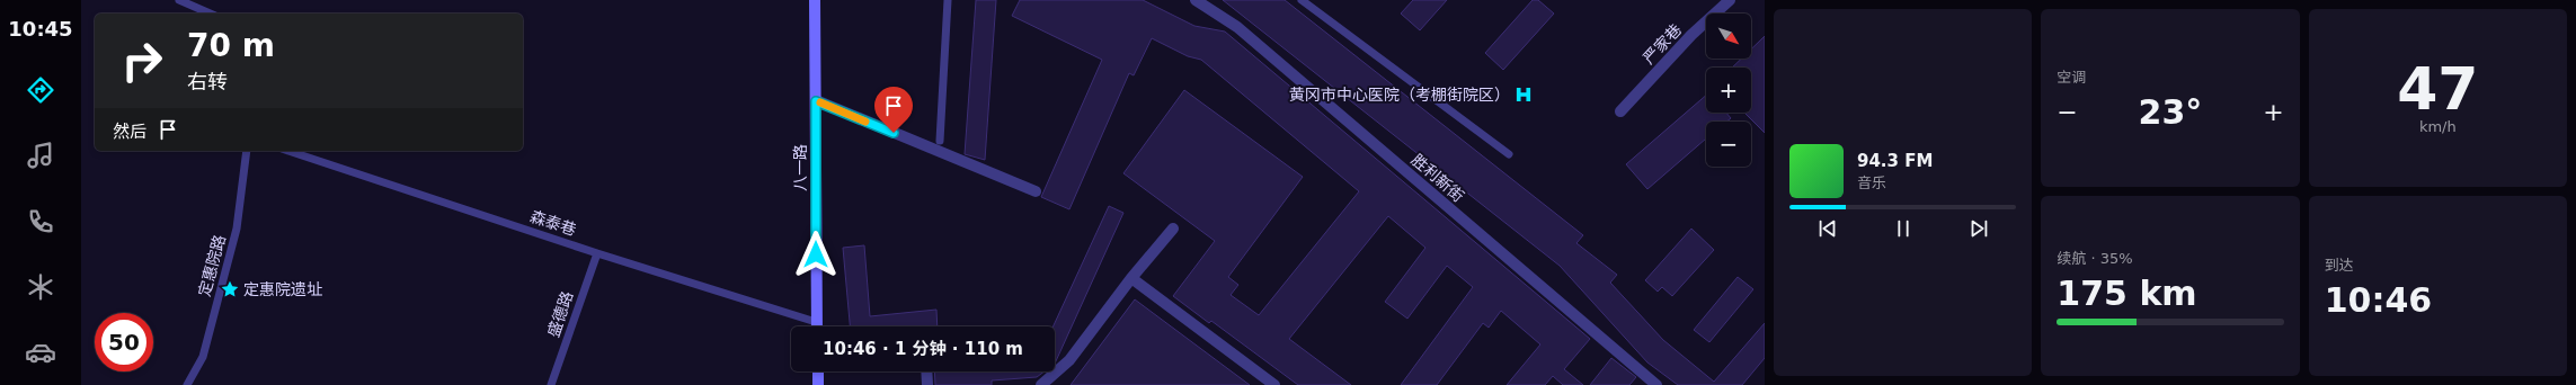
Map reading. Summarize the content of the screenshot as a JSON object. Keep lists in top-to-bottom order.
{
  "streets": {
    "main road": ["八一路"],
    "street": ["严家巷", "胜利新街"],
    "lane": ["森泰巷", "定惠院路", "盛德路"]
  },
  "crossings": [
    ["八一路", "森泰巷"],
    ["森泰巷", "盛德路"]
  ],
  "places": {
    "hospital": ["黄冈市中心医院（考棚街院区）"],
    "place": ["定惠院遗址"]
  },
  "north": "bottom right",
  "page": {
    "tabs": "10:45",
    "tile": [
      "空调",
      ["47", "km/h"],
      ["续航 · 35%", "175 km"],
      ["到达", "10:46"]
    ],
    "map_buttons": ["+", "−"],
    "turn": ["70 m", "右转"],
    "heat": ["−", "23°", "+"],
    "then": "然后",
    "song": ["94.3 FM", "音乐"],
    "limit": "50",
    "trip": "10:46 · 1 分钟 · 110 m"
  }
}
